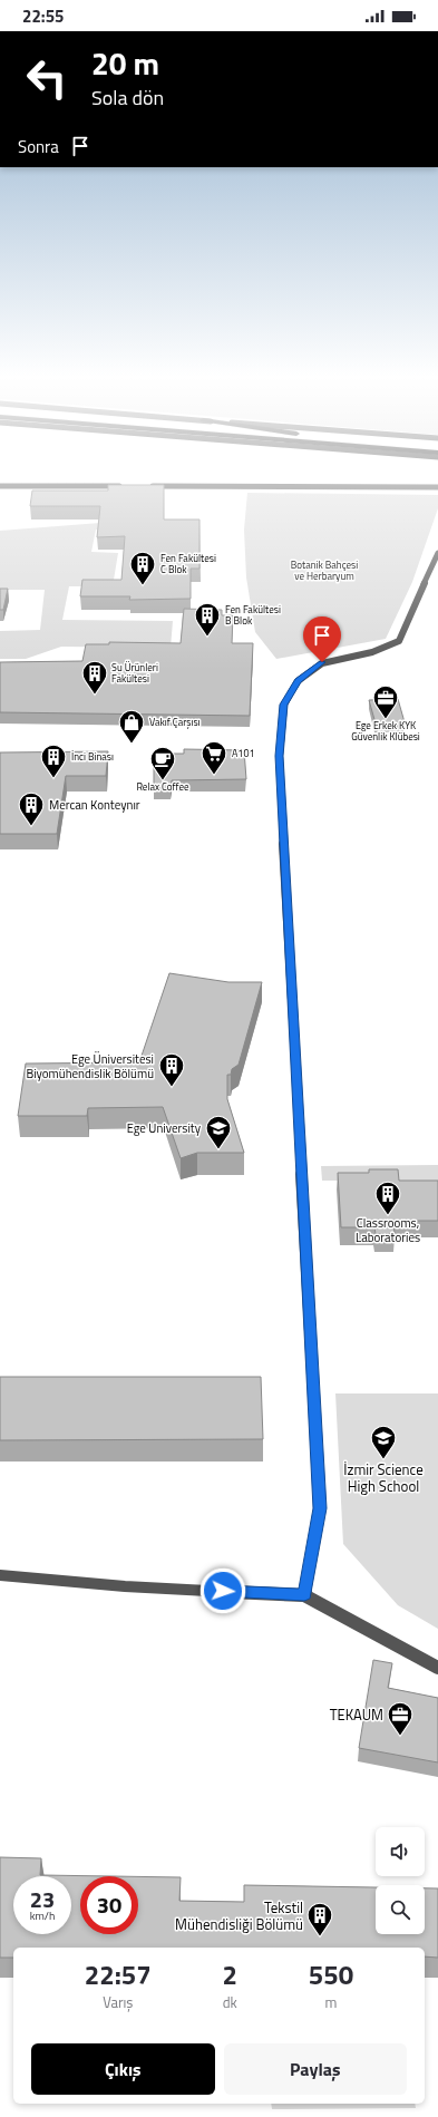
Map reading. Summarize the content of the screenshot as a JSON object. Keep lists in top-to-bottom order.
{
  "parks": ["Botanik Bahçesi ve Herbaryum"],
  "places": {
    "building": [
      "Fen Fakültesi C Blok",
      "Fen Fakültesi B Blok",
      "Su Ürünleri Fakültesi",
      "İnci Binası",
      "Mercan Konteynır",
      "Ege Üniversitesi Biyomühendislik Bölümü",
      "Classrooms, Laboratories",
      "Tekstil Mühendisliği Bölümü"
    ],
    "office": ["Ege Erkek KYK Güvenlik Klübesi", "TEKAUM"],
    "shop": ["Vakıf Çarşısı"],
    "supermarket": ["A101"],
    "cafe": ["Relax Coffee"],
    "school or university": ["Ege University", "İzmir Science High School"]
  },
  "page": {
    "status": "22:55",
    "turn": ["20 m", "Sola dön"],
    "then": "Sonra",
    "speed": "23 km/h",
    "limit": "30",
    "eta": [
      "22:57",
      "Varış",
      "2",
      "dk",
      "550",
      "m"
    ],
    "buttons": ["Çıkış", "Paylaş"]
  }
}
